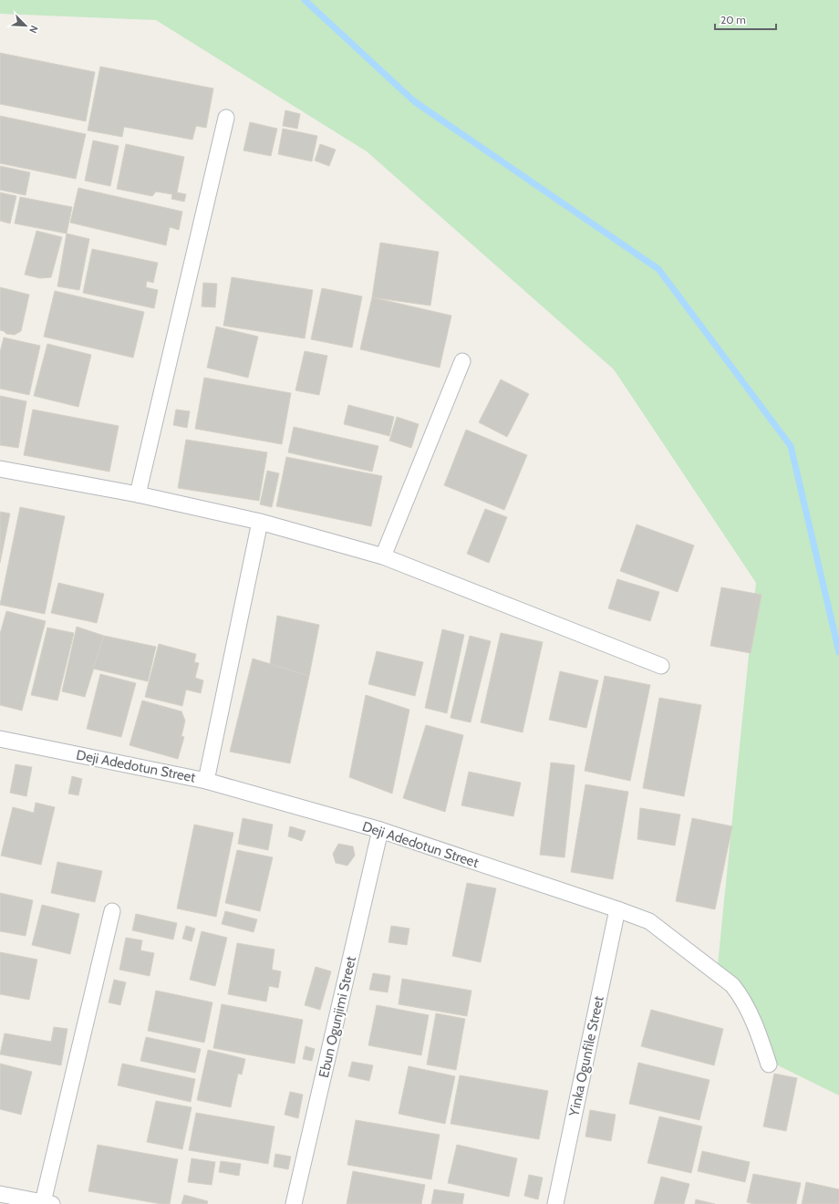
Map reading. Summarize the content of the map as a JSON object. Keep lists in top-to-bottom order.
{
  "streets": {
    "street": ["Deji Adedotun Street", "Ebun Ogunjimi Street", "Yinka Ogunfile Street"]
  },
  "crossings": [
    ["Deji Adedotun Street", "Ebun Ogunjimi Street"],
    ["Deji Adedotun Street", "Yinka Ogunfile Street"]
  ],
  "scale_bar": "20 m",
  "north": "bottom right"
}
